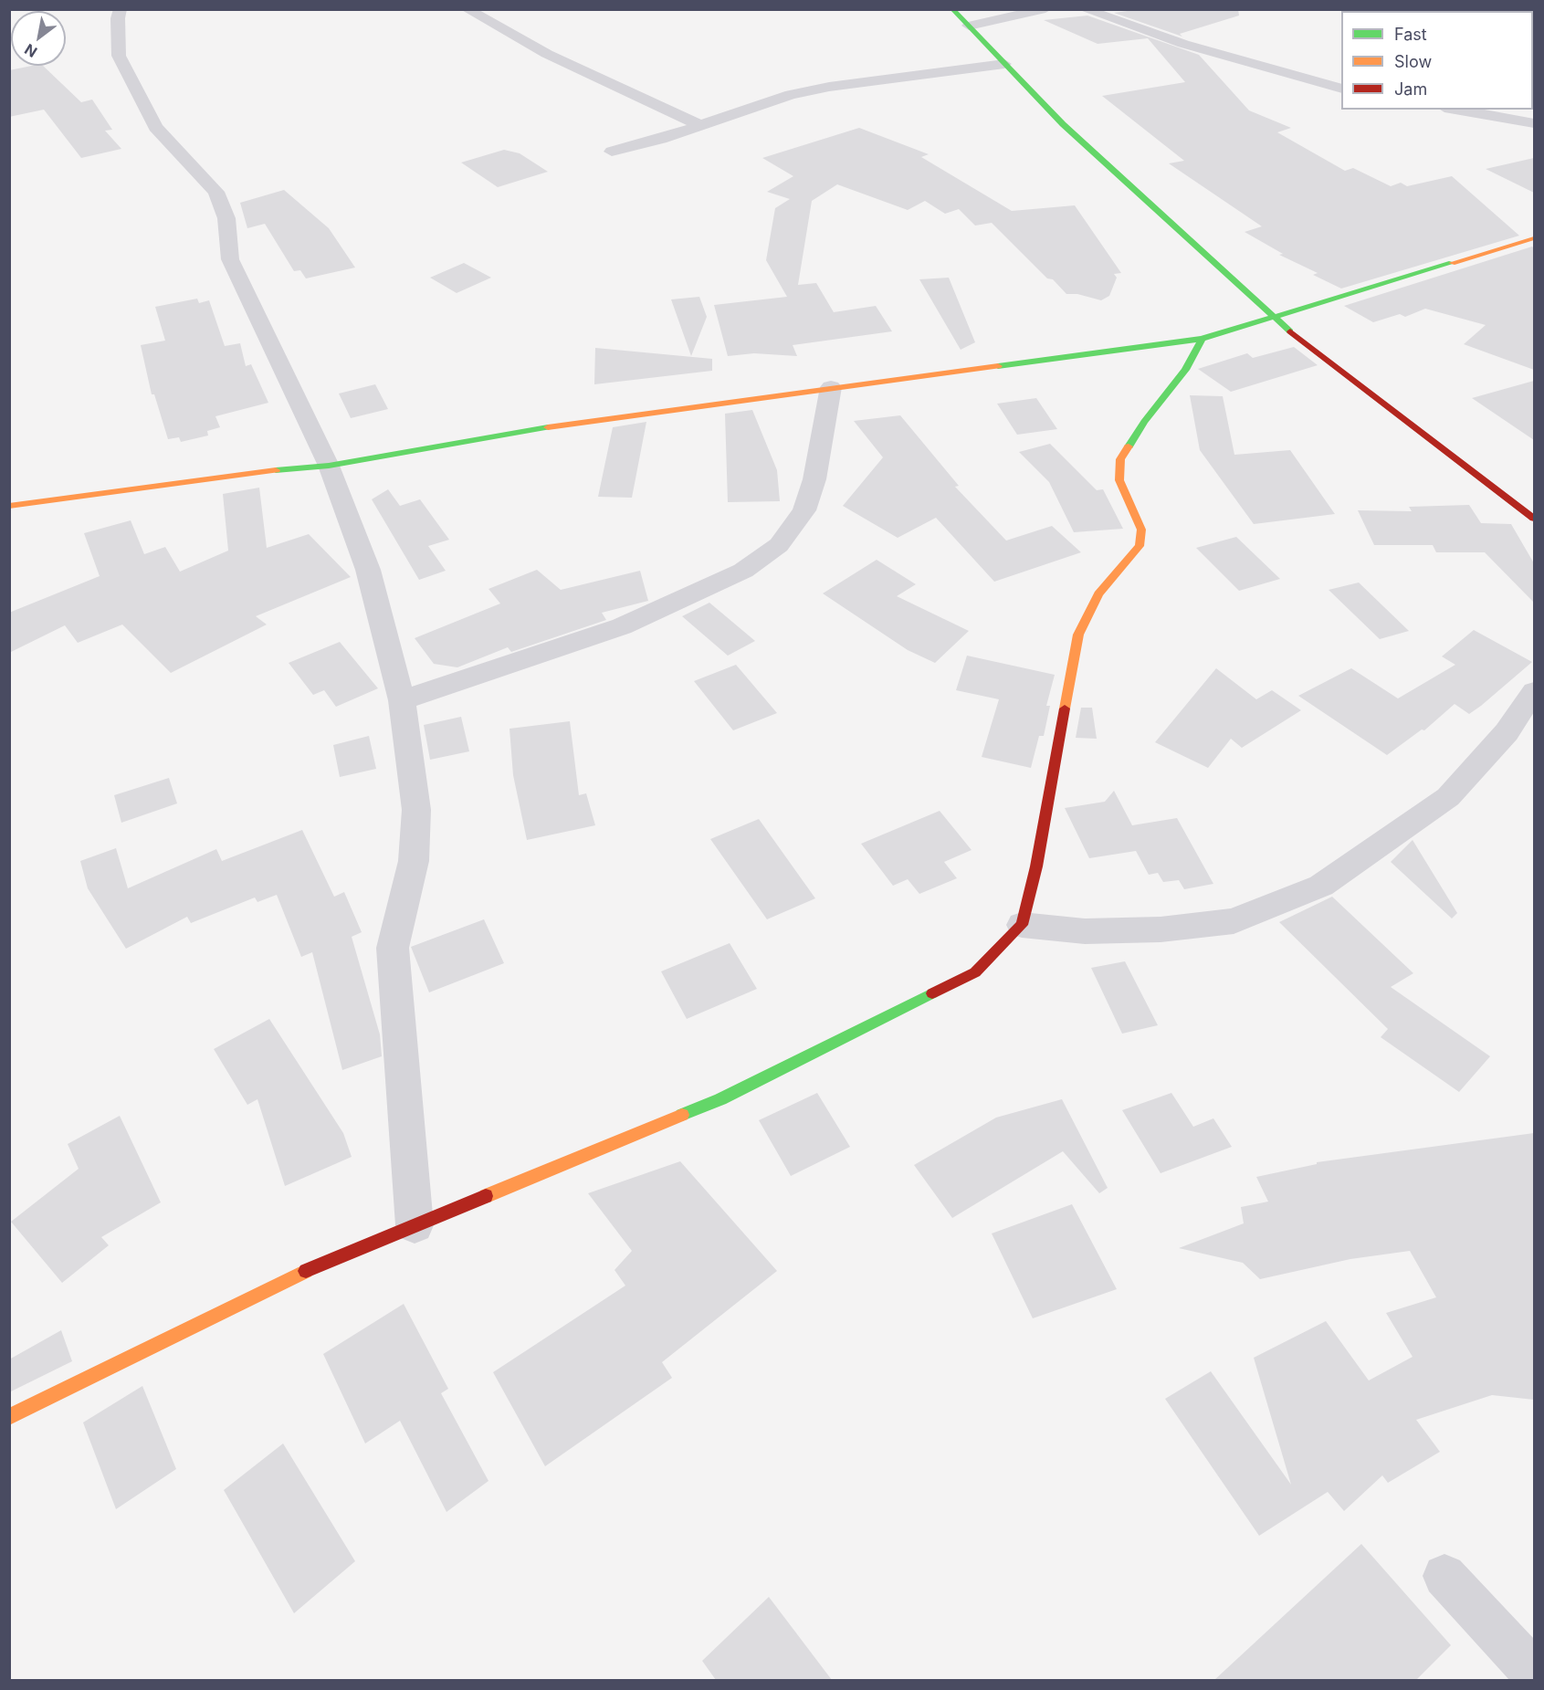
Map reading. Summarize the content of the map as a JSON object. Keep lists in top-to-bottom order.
{
  "legend": ["Fast", "Slow", "Jam"],
  "north": "bottom left"
}
